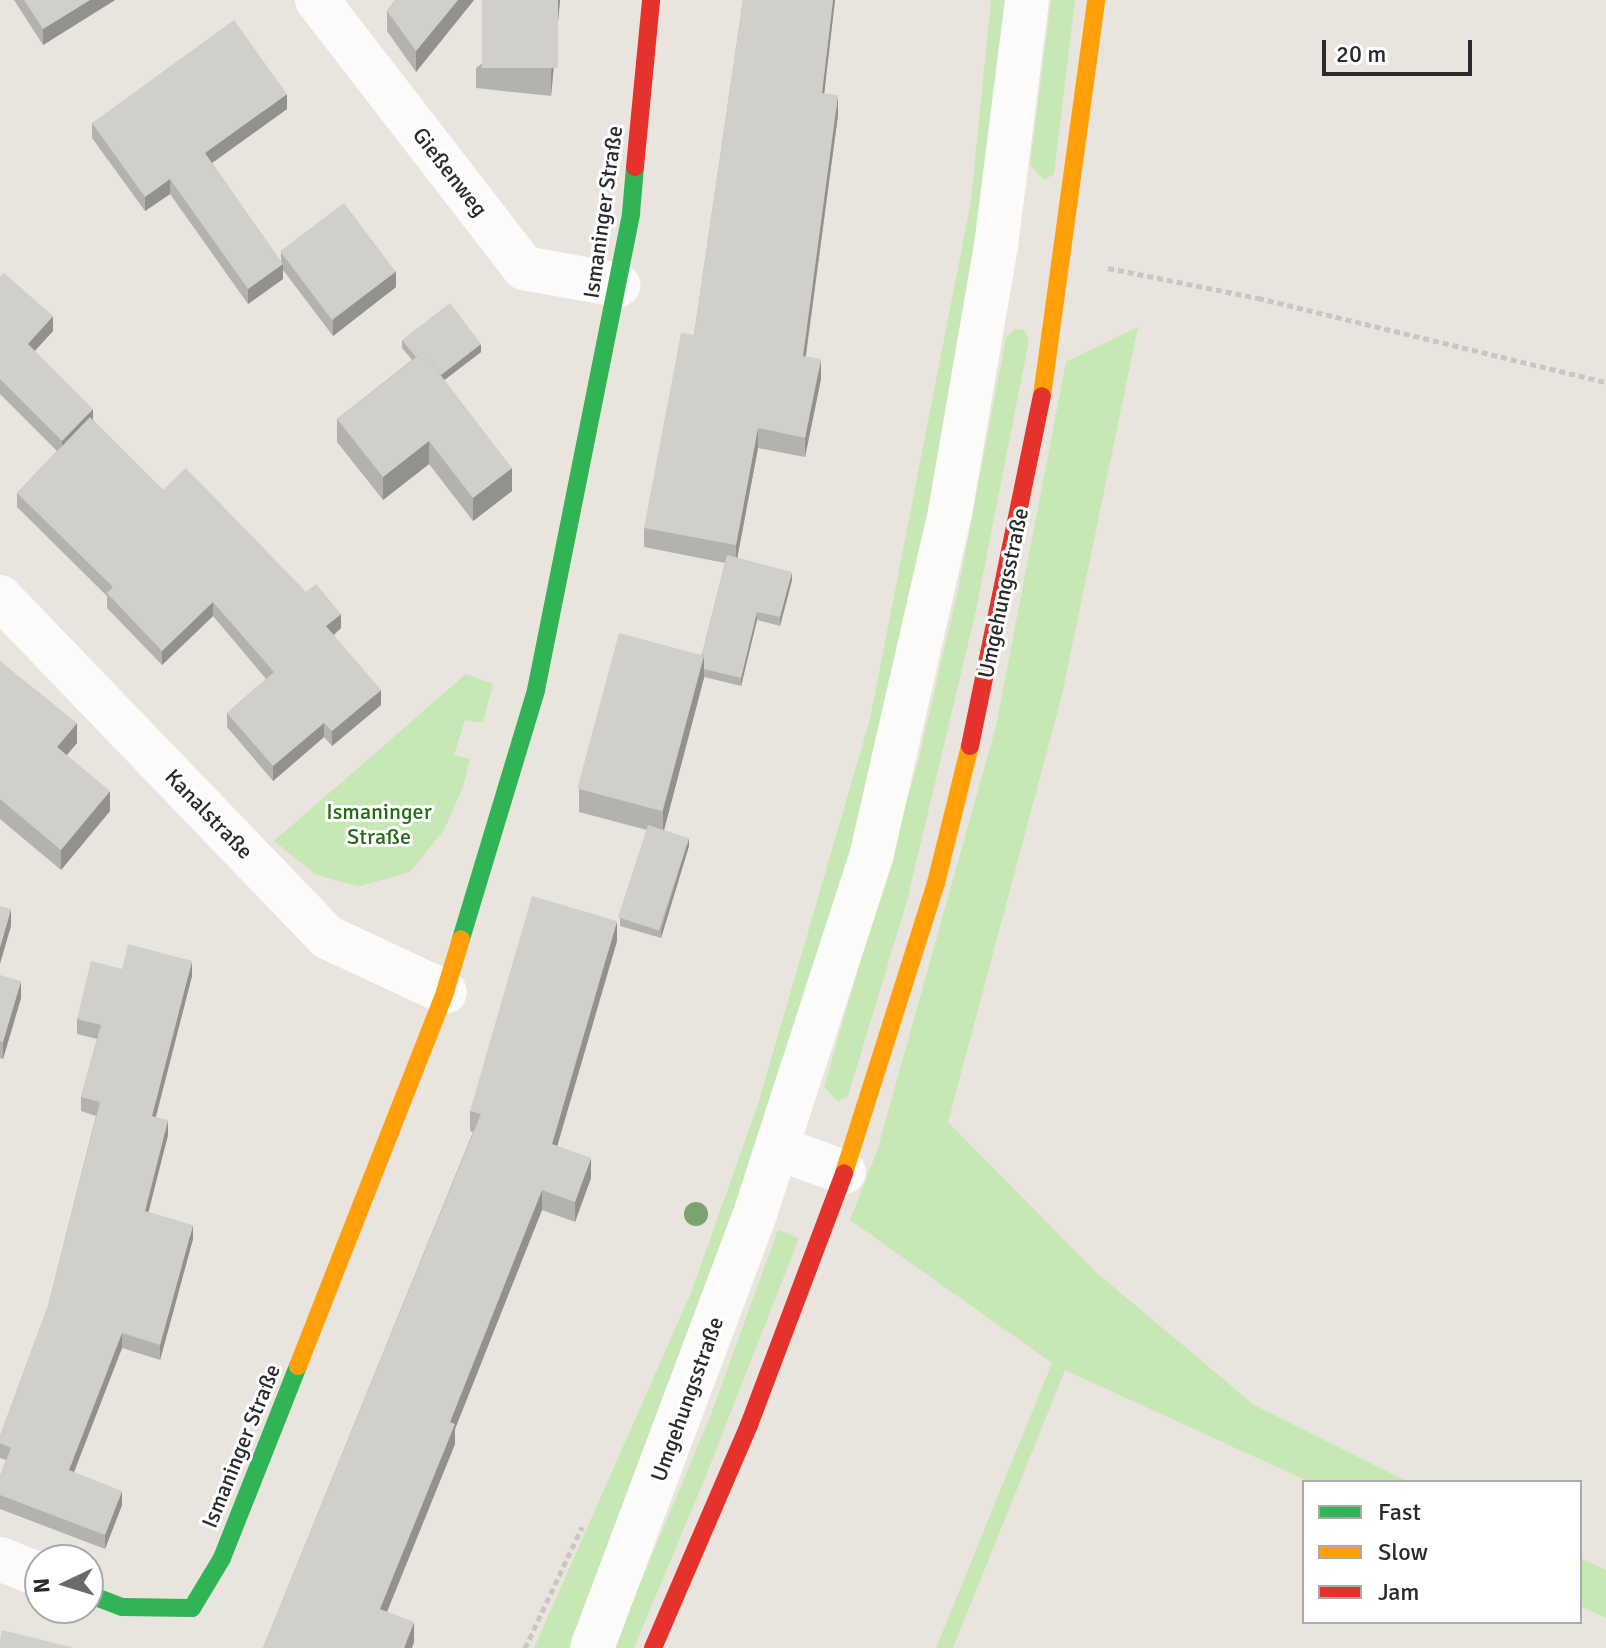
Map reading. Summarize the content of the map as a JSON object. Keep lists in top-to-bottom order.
{
  "streets": {
    "street": [
      "Gießenweg",
      "Ismaninger Straße",
      "Umgehungsstraße",
      "Kanalstraße"
    ]
  },
  "crossings": [
    ["Gießenweg", "Ismaninger Straße"],
    ["Ismaninger Straße", "Kanalstraße"]
  ],
  "parks": ["Ismaninger Straße"],
  "legend": ["Fast", "Slow", "Jam"],
  "scale_bar": "20 m",
  "north": "left"
}
